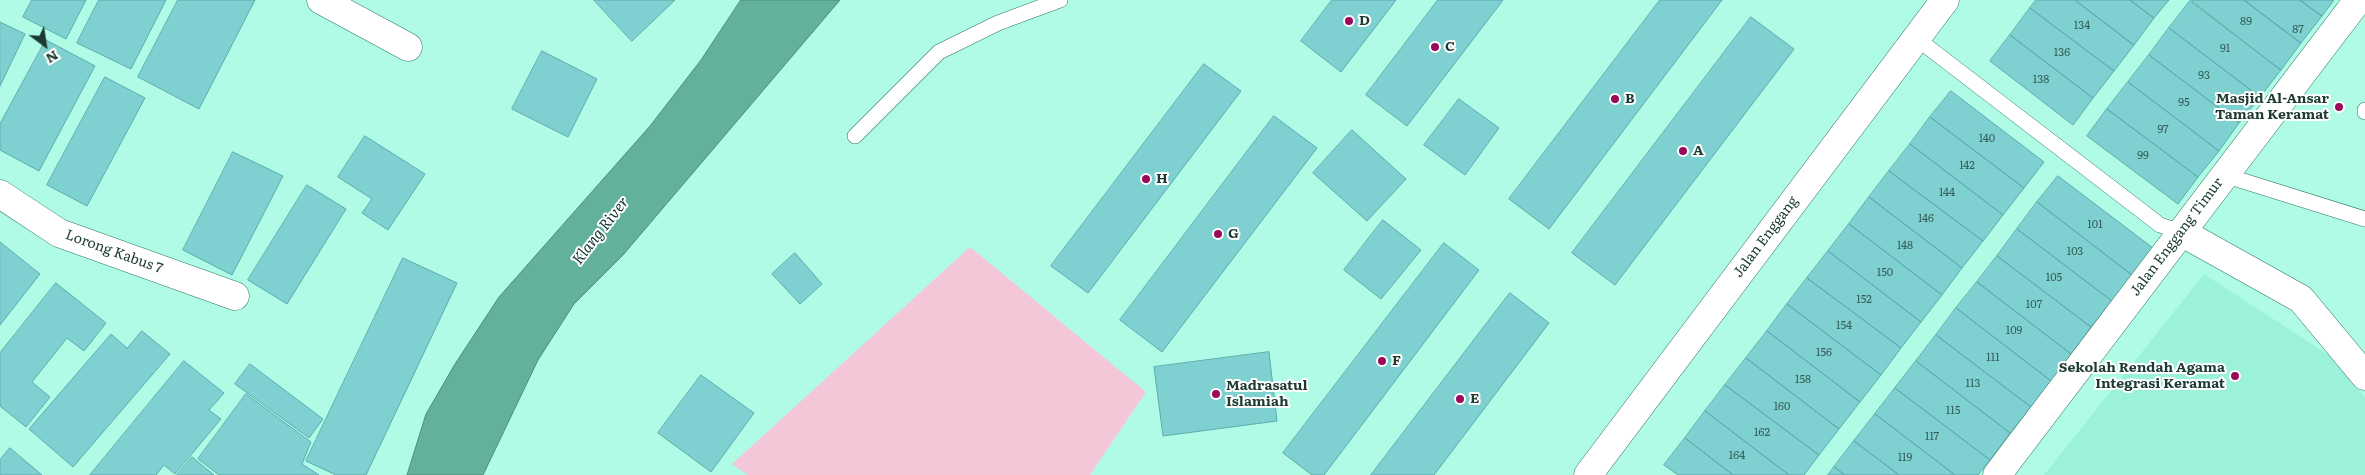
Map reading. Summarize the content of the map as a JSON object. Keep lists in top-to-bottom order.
{
  "streets": {
    "street": ["Jalan Enggang", "Jalan Enggang Timur", "Lorong Kabus 7"]
  },
  "water": ["Klang River"],
  "places": [
    "D",
    "C",
    "B",
    "Masjid Al-Ansar Taman Keramat",
    "A",
    "H",
    "G",
    "F",
    "Sekolah Rendah Agama Integrasi Keramat",
    "Madrasatul Islamiah",
    "E"
  ],
  "house_numbers": [
    "89",
    "134",
    "87",
    "91",
    "136",
    "93",
    "138",
    "95",
    "97",
    "140",
    "99",
    "142",
    "144",
    "146",
    "101",
    "148",
    "103",
    "150",
    "105",
    "152",
    "107",
    "154",
    "109",
    "156",
    "111",
    "158",
    "113",
    "160",
    "115",
    "162",
    "117",
    "164",
    "119"
  ],
  "north": "bottom right"
}
